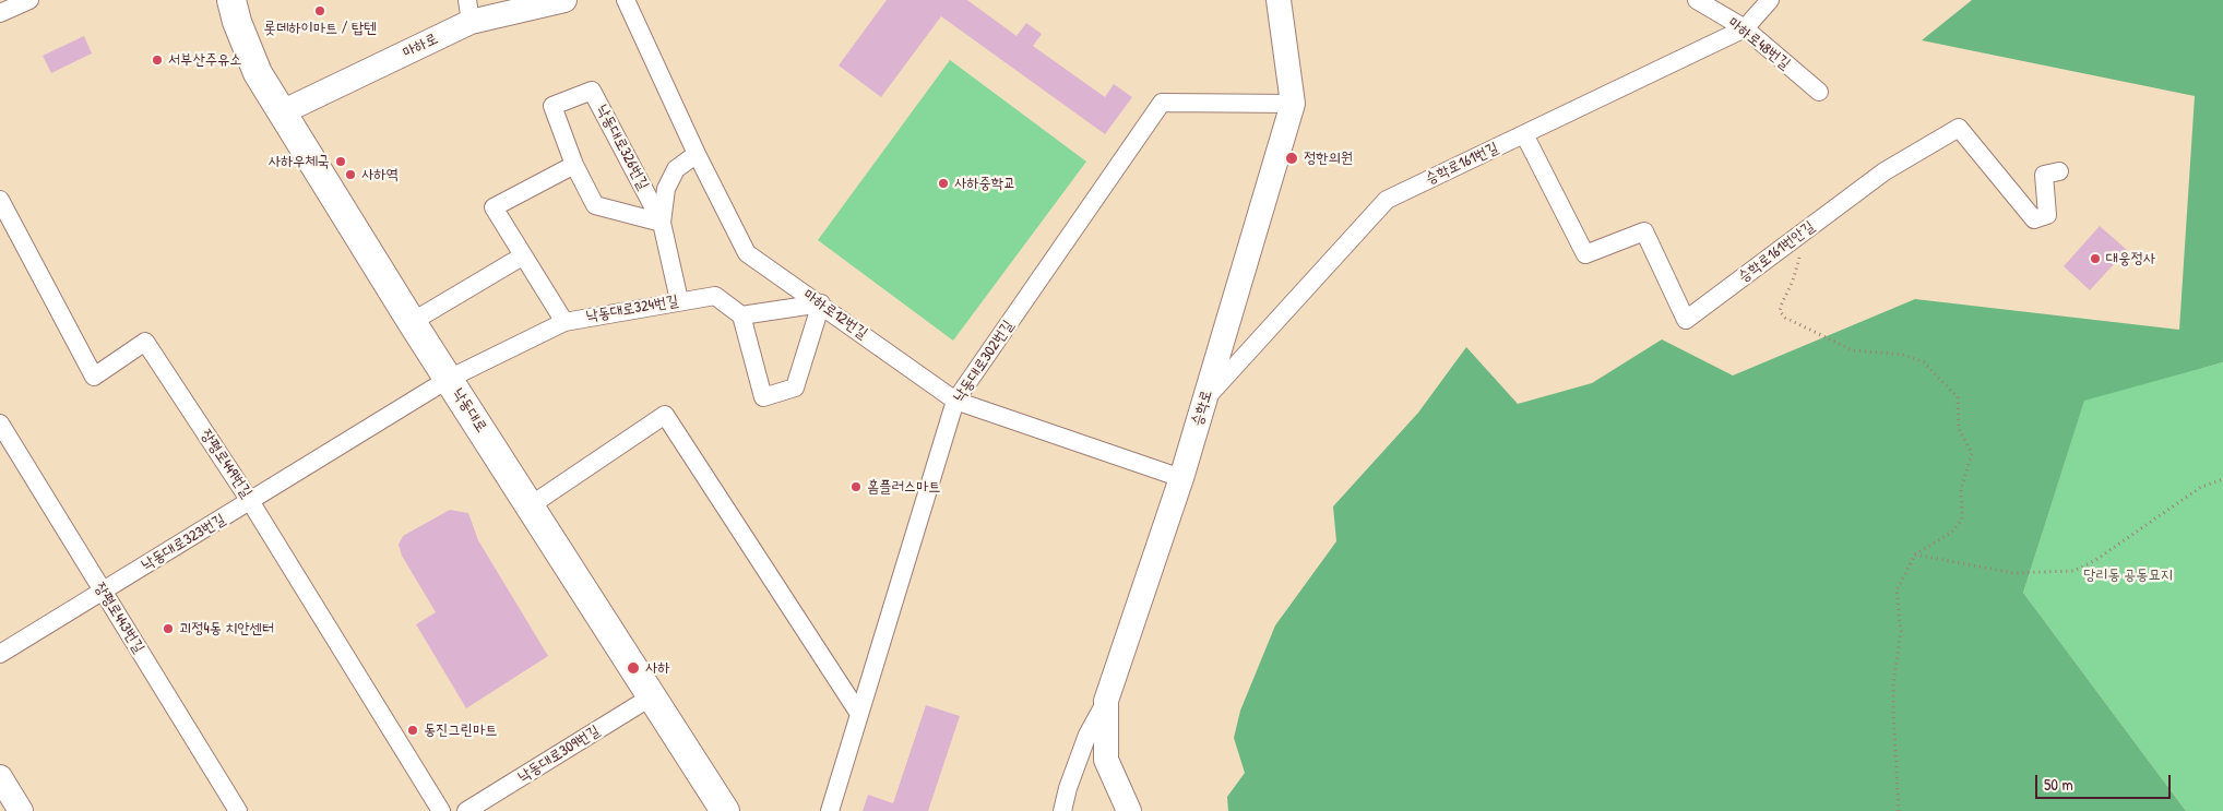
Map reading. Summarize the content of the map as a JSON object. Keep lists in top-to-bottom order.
{
  "streets": {
    "main road": ["낙동대로"],
    "street": [
      "마하로48번길",
      "마하로",
      "낙동대로326번길",
      "승학로161번길",
      "승학로161번안길",
      "낙동대로324번길",
      "마하로12번길",
      "낙동대로302번길",
      "승학로",
      "장평로449번길",
      "낙동대로323번길",
      "장평로443번길",
      "낙동대로309번길"
    ]
  },
  "crossings": [
    ["마하로48번길", "승학로161번길"],
    ["마하로", "낙동대로"],
    ["승학로161번길", "승학로161번안길"],
    ["승학로161번길", "승학로"],
    ["낙동대로324번길", "낙동대로"],
    ["낙동대로324번길", "낙동대로323번길"],
    ["마하로12번길", "낙동대로302번길"],
    ["마하로12번길", "승학로"],
    ["낙동대로302번길", "승학로"],
    ["낙동대로", "낙동대로323번길"],
    ["낙동대로", "낙동대로309번길"],
    ["장평로449번길", "낙동대로323번길"],
    ["낙동대로323번길", "장평로443번길"]
  ],
  "parks": ["당리동 공동묘지"],
  "places": [
    "롯데하이마트 / 탑텐",
    "서부산주유소",
    "정한의원",
    "사하우체국",
    "사하역",
    "사하중학교",
    "대웅정사",
    "홈플러스마트",
    "괴정4동 치안센터",
    "사하",
    "동진그린마트"
  ],
  "scale_bar": "50 m"
}
